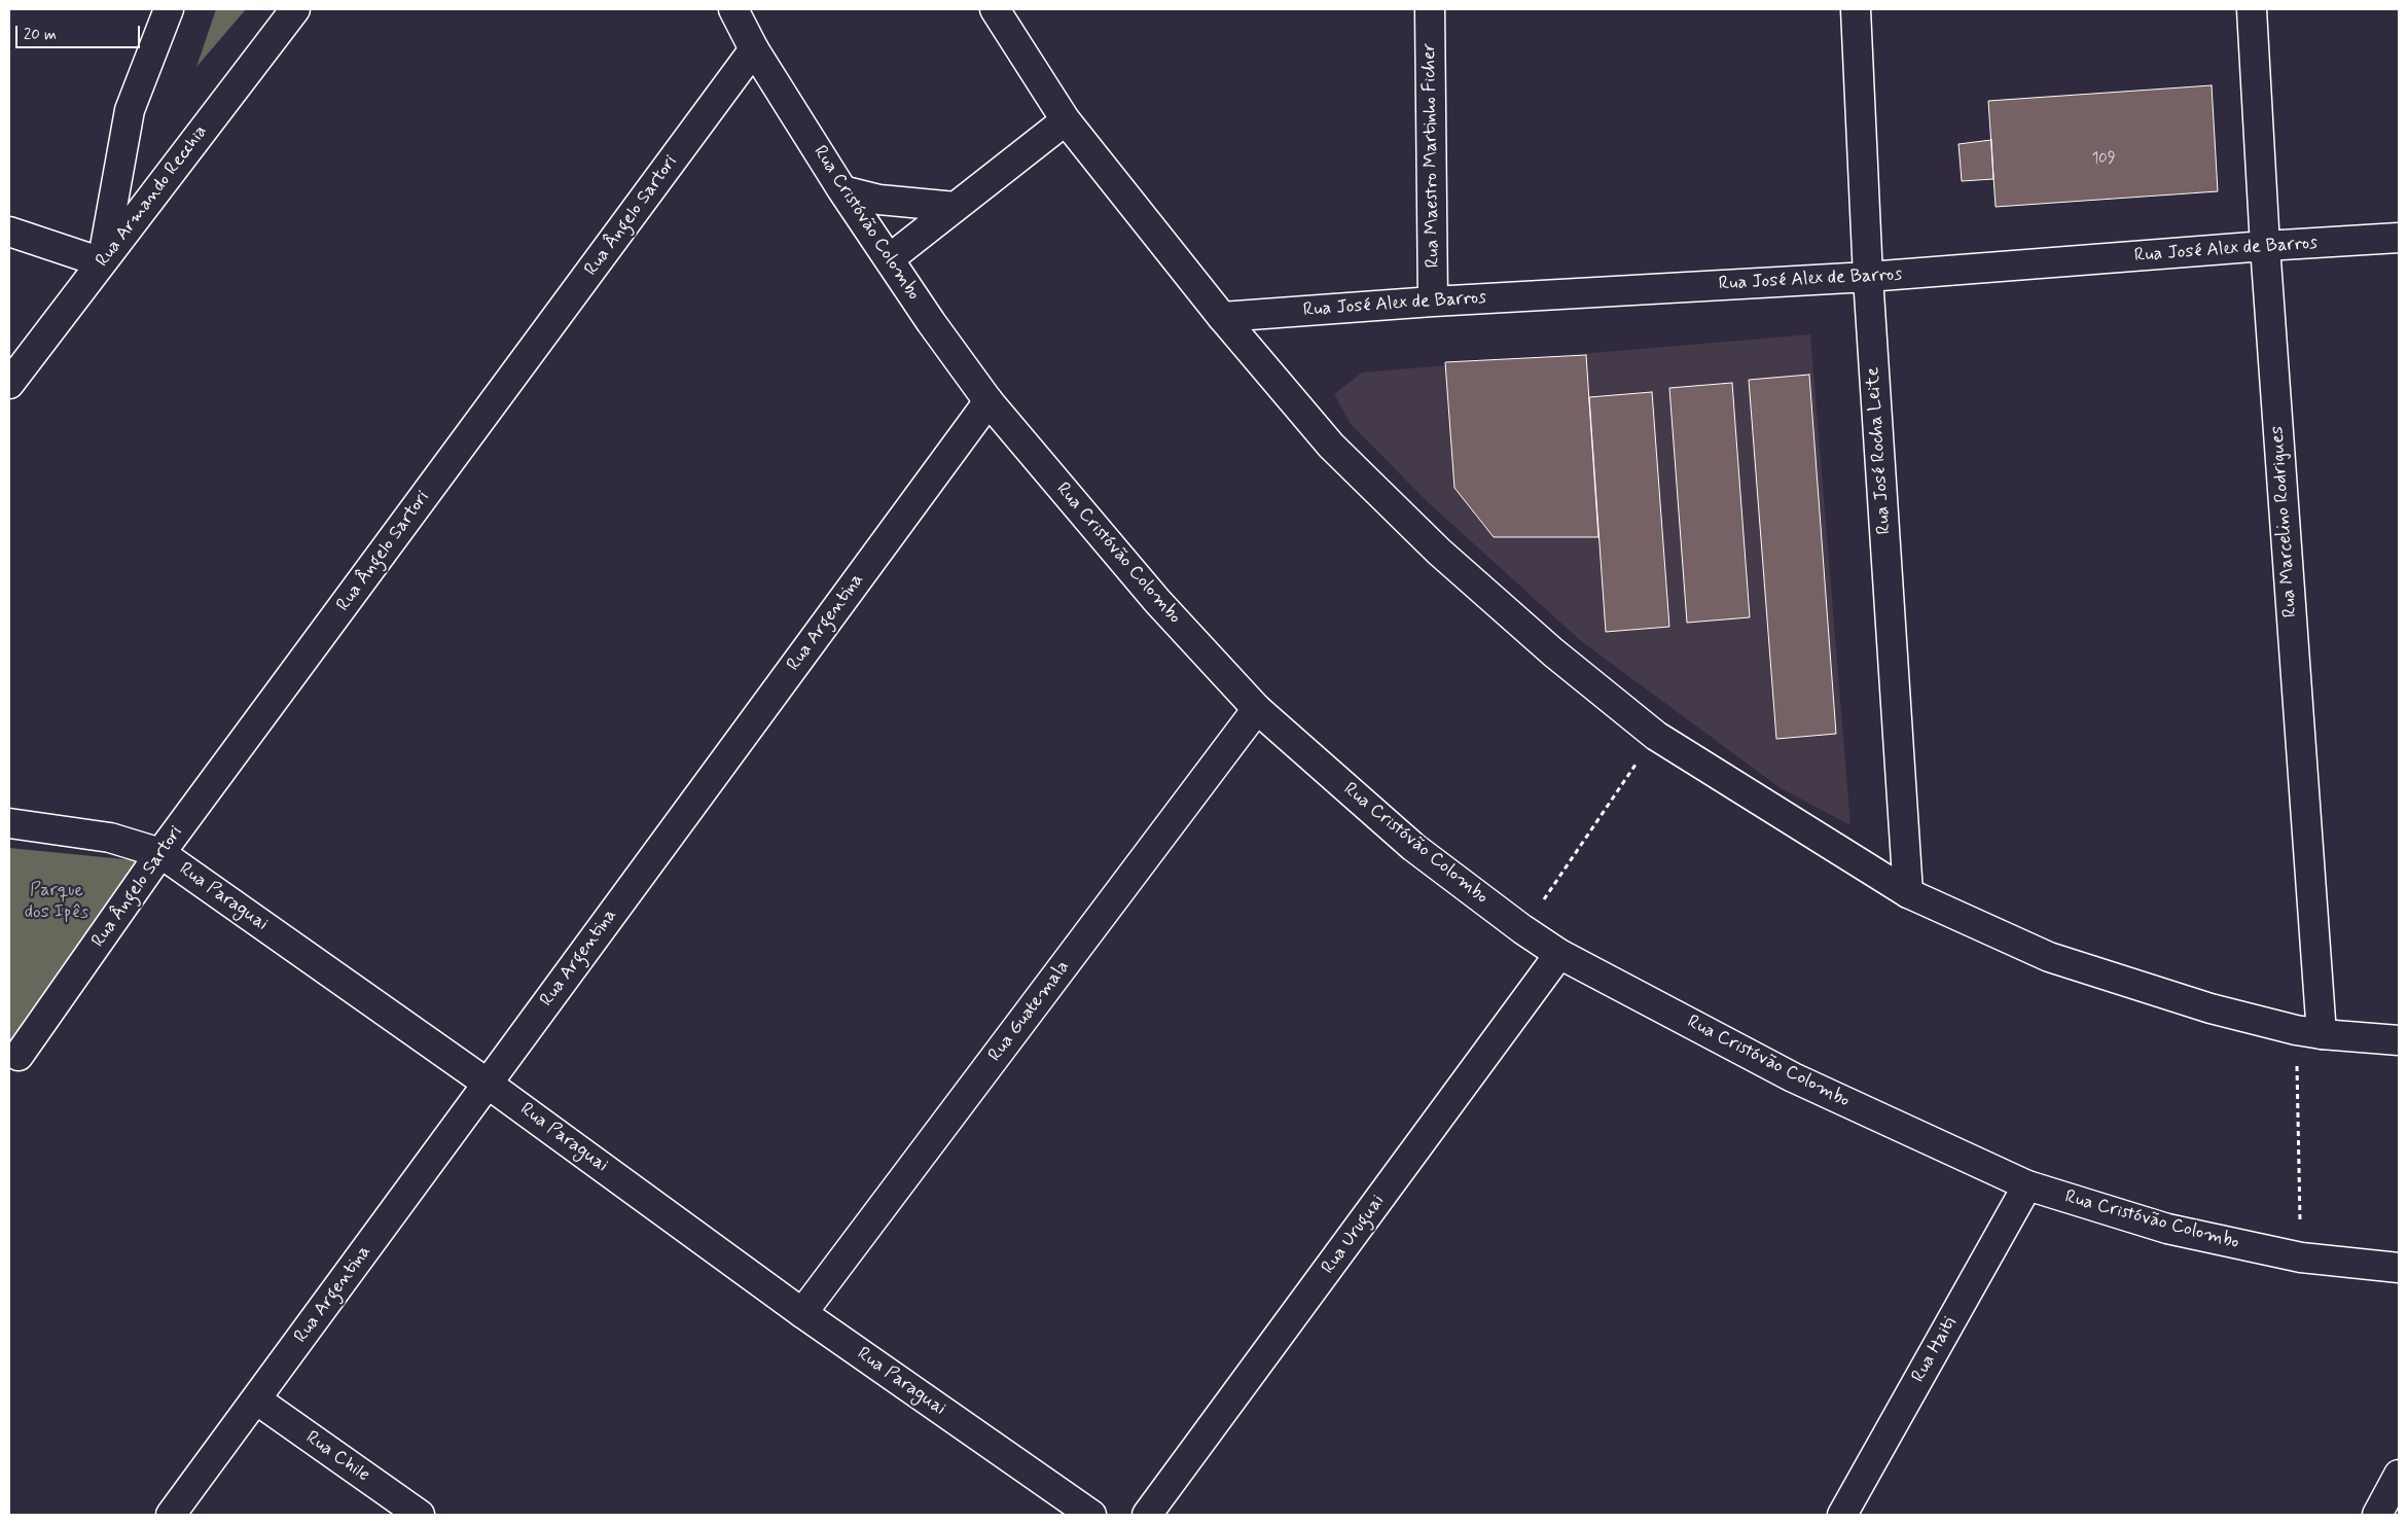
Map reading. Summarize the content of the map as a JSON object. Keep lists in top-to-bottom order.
{
  "streets": {
    "street": [
      "Rua Maestro Martinho Ficher",
      "Rua Armando Recchia",
      "Rua Ângelo Sartori",
      "Rua Cristóvão Colombo",
      "Rua José Alex de Barros",
      "Rua José Rocha Leite",
      "Rua Marcelino Rodrigues",
      "Rua Argentina",
      "Rua Paraguai",
      "Rua Guatemala",
      "Rua Uruguai",
      "Rua Haiti",
      "Rua Chile"
    ]
  },
  "crossings": [
    ["Rua Maestro Martinho Ficher", "Rua José Alex de Barros"],
    ["Rua Ângelo Sartori", "Rua Cristóvão Colombo"],
    ["Rua Ângelo Sartori", "Rua Paraguai"],
    ["Rua Cristóvão Colombo", "Rua Argentina"],
    ["Rua Cristóvão Colombo", "Rua Guatemala"],
    ["Rua Cristóvão Colombo", "Rua Uruguai"],
    ["Rua Cristóvão Colombo", "Rua Haiti"],
    ["Rua José Alex de Barros", "Rua José Rocha Leite"],
    ["Rua José Alex de Barros", "Rua Marcelino Rodrigues"],
    ["Rua Argentina", "Rua Paraguai"],
    ["Rua Argentina", "Rua Chile"],
    ["Rua Paraguai", "Rua Guatemala"]
  ],
  "parks": ["Parque dos Ipês"],
  "house_numbers": ["109"],
  "scale_bar": "20 m"
}
